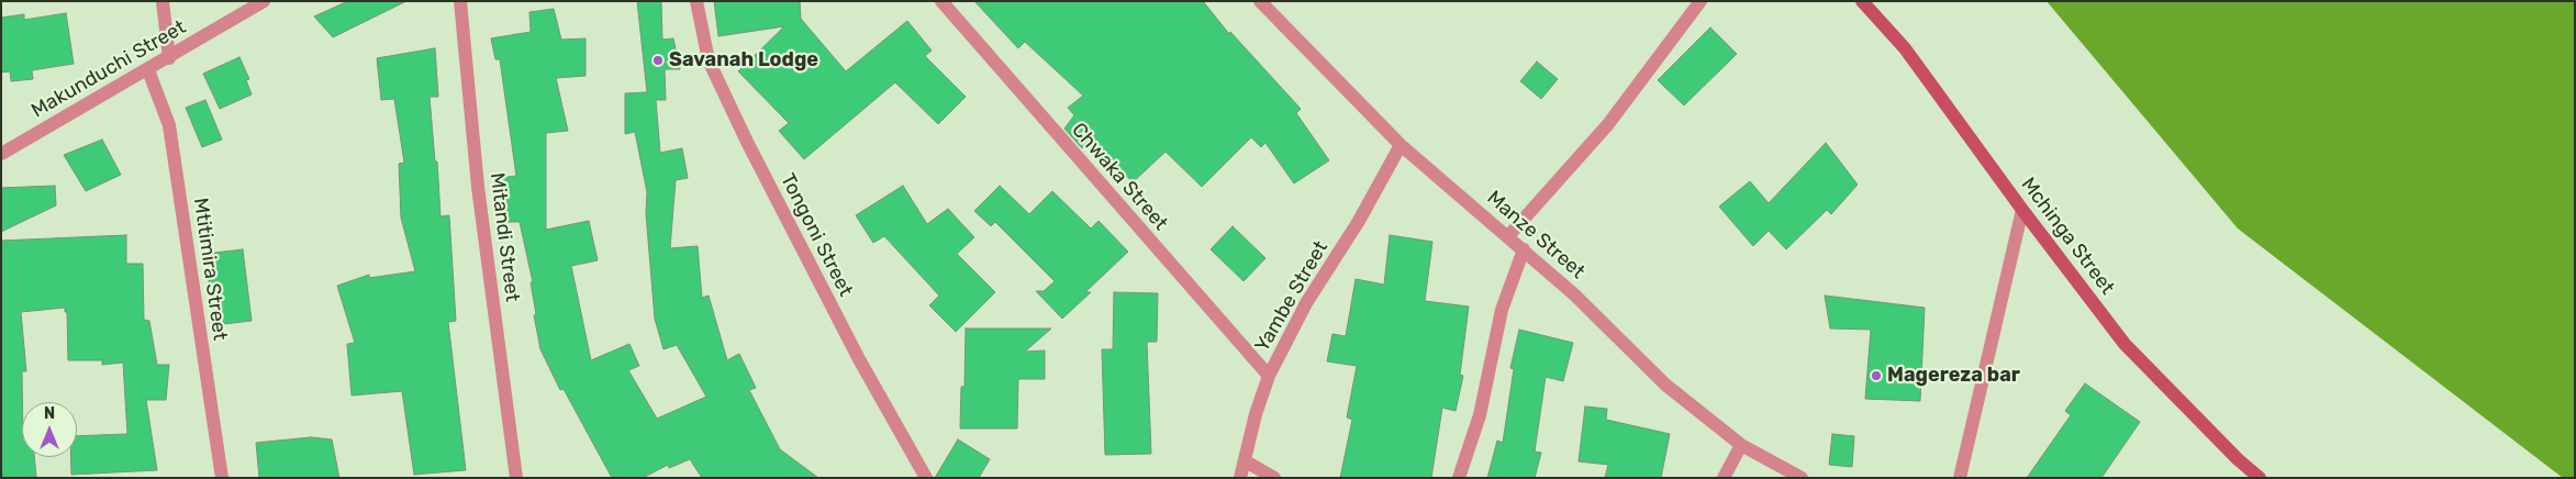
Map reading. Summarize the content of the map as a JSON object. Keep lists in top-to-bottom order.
{
  "streets": {
    "main road": ["Mchinga Street"],
    "street": [
      "Makunduchi Street",
      "Chwaka Street",
      "Tongoni Street",
      "Manze Street",
      "Mitandi Street",
      "Mtitimira Street",
      "Yambe Street"
    ]
  },
  "crossings": [
    ["Makunduchi Street", "Mtitimira Street"],
    ["Chwaka Street", "Yambe Street"],
    ["Manze Street", "Yambe Street"]
  ],
  "places": ["Savanah Lodge", "Magereza bar"],
  "north": "top"
}
